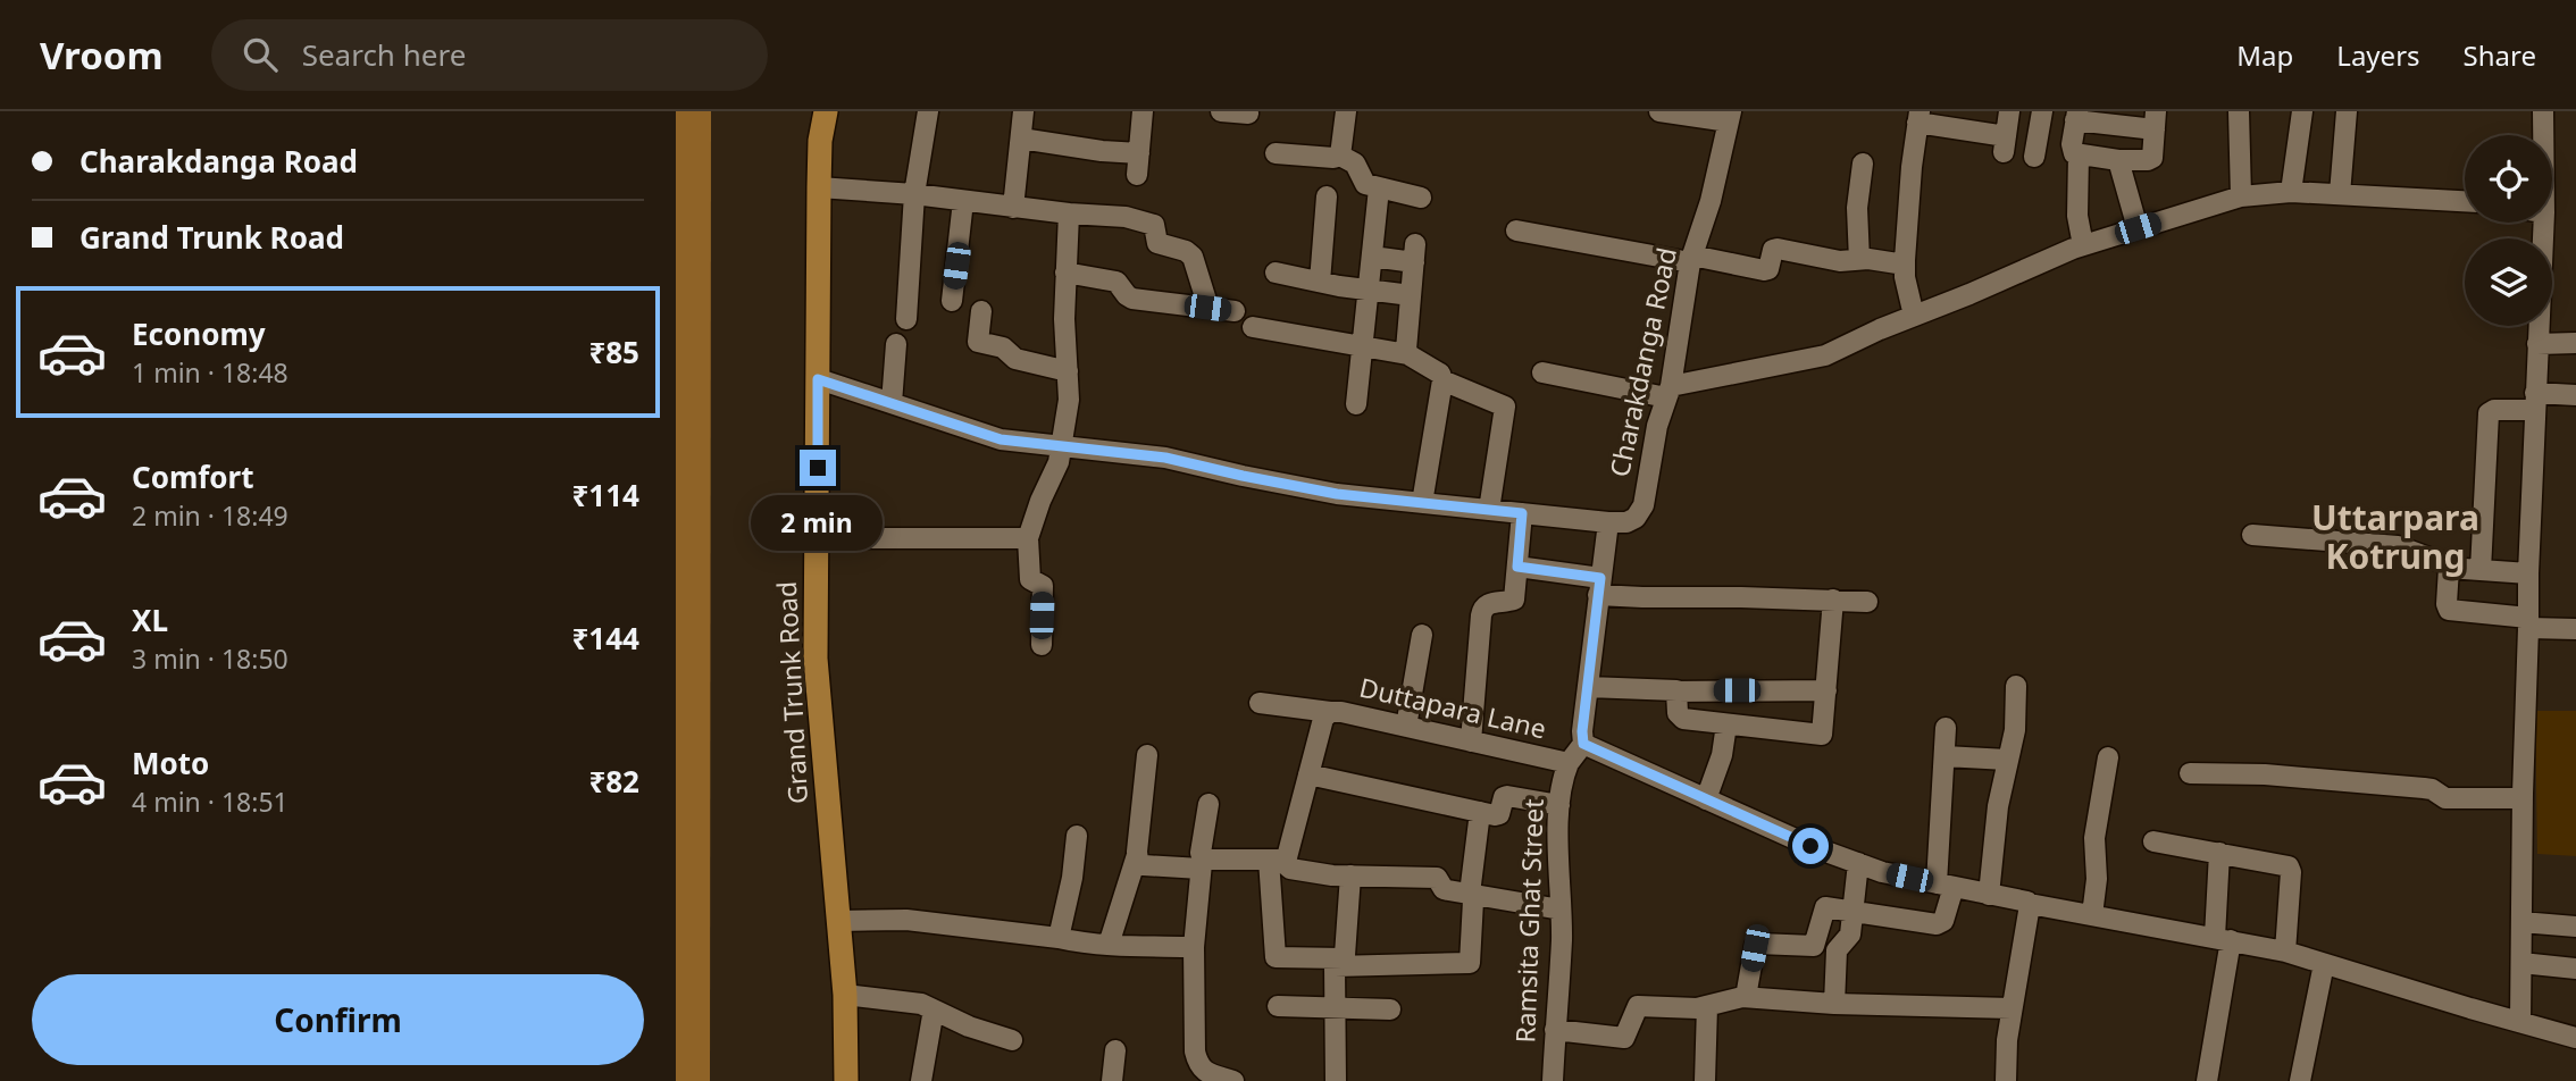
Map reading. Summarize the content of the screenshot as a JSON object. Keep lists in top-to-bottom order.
{
  "streets": {
    "main road": ["Grand Trunk Road"],
    "street": ["Charakdanga Road", "Duttapara Lane", "Ramsita Ghat Street"]
  },
  "crossings": [
    ["Duttapara Lane", "Ramsita Ghat Street"]
  ],
  "districts": ["Uttarpara Kotrung"],
  "page": {
    "header": "Vroom",
    "search": "Search here",
    "nav": ["Map", "Layers", "Share"],
    "banner": ["Charakdanga Road", "Grand Trunk Road"],
    "list": [
      {
        "name": "Economy",
        "note": "1 min · 18:48",
        "value": "₹85"
      },
      {
        "name": "Comfort",
        "note": "2 min · 18:49",
        "value": "₹114"
      },
      {
        "name": "XL",
        "note": "3 min · 18:50",
        "value": "₹144"
      },
      {
        "name": "Moto",
        "note": "4 min · 18:51",
        "value": "₹82"
      }
    ],
    "bubble": "2 min",
    "buttons": "Confirm"
  }
}
